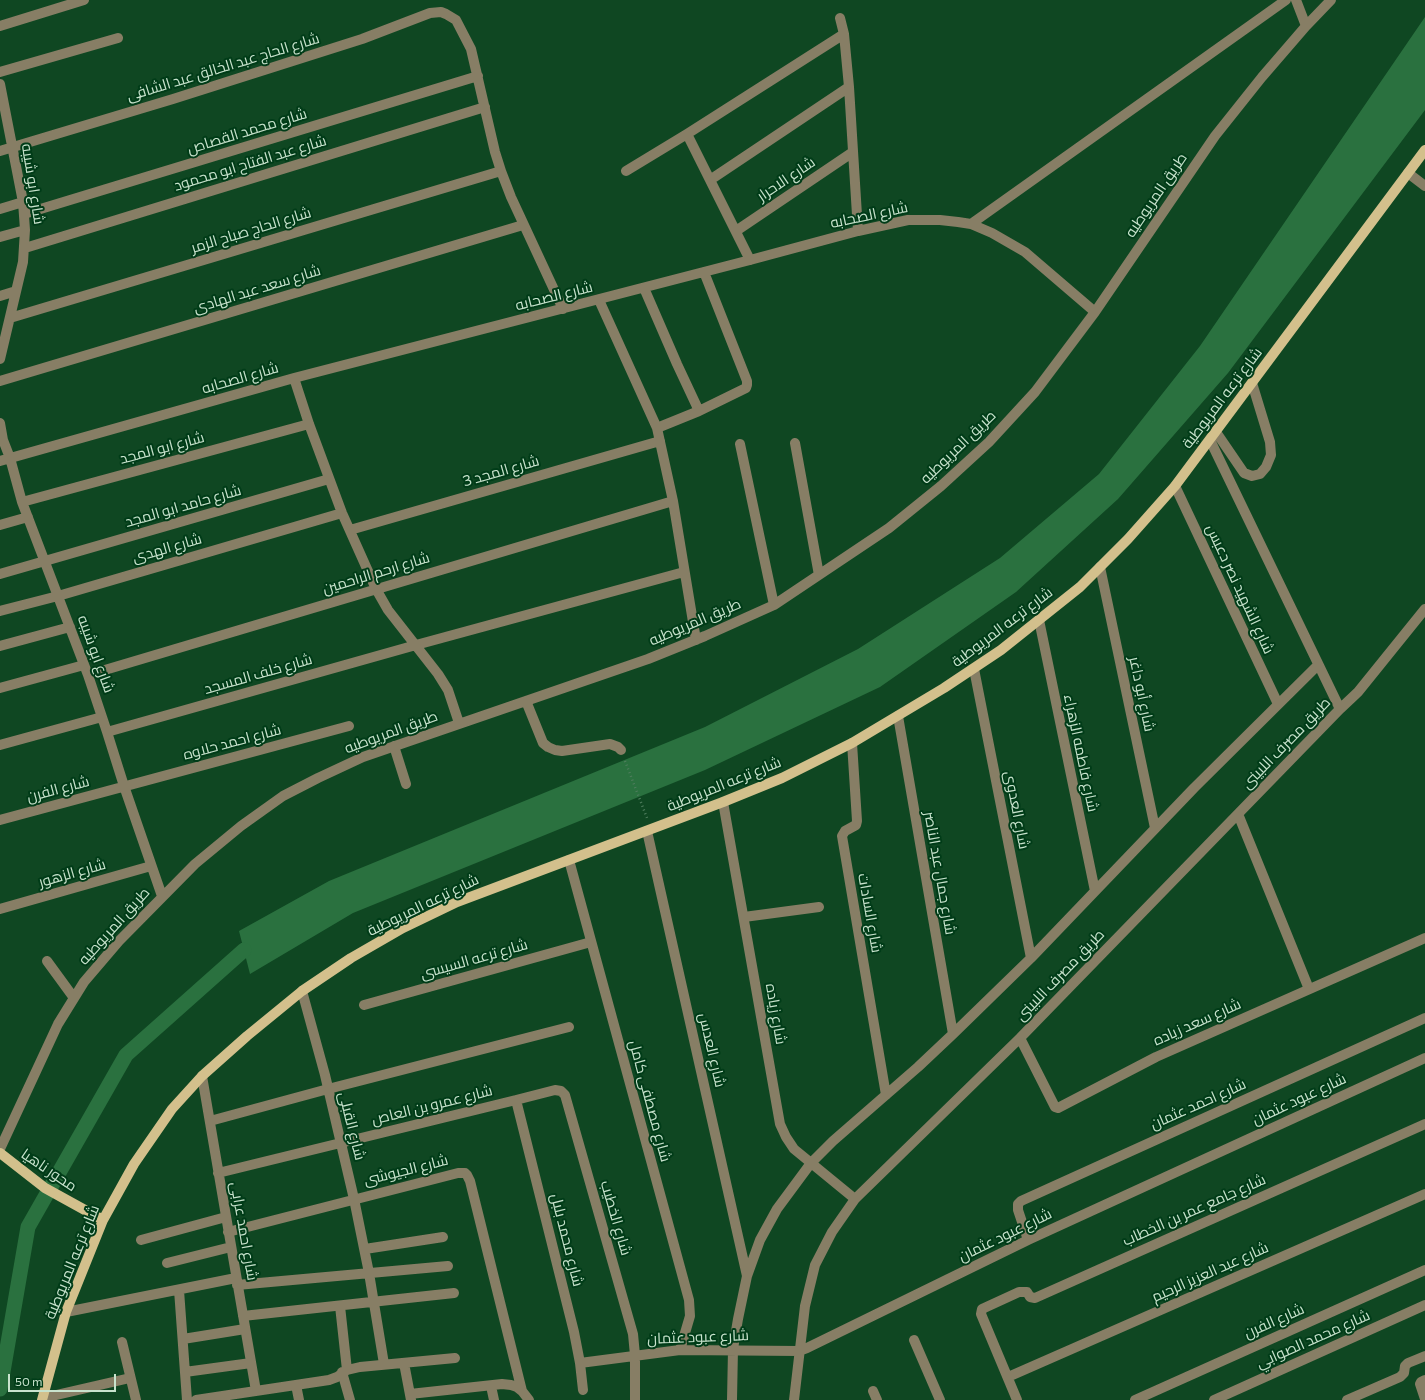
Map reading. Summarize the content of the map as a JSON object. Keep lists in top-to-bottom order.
{
  "streets": {
    "main road": ["شارع ترعه المريوطية", "محور ناهيا"],
    "street": [
      "شارع الحاج عبد الخالق عبد الشافى",
      "شارع محمد القصاص",
      "شارع عبد الفتاح ابو محمود",
      "شارع الاحرار",
      "شارع ابو شيبه",
      "طريق المريوطيه",
      "شارع الصحابه",
      "شارع الحاج صباح الزمر",
      "شارع سعد عبد الهادى",
      "شارع ابو المجد",
      "شارع المجد 3",
      "شارع حامد ابو المجد",
      "شارع الهدى",
      "شارع ارحم الراحمين",
      "شارع الشهيد نصر دعبس",
      "شارع خلف المسجد",
      "شارع أبو داغر",
      "شارع احمد حلاوه",
      "طريق مصرف اللبينى",
      "شارع فاطمه الزهراء",
      "شارع الفرن",
      "شارع العدوى",
      "شارع الزهور",
      "شارع جمال عبد الناصر",
      "شارع السادات",
      "شارع ترعه السيسى",
      "شارع زياده",
      "شارع سعد زياده",
      "شارع العدس",
      "شارع عبود عثمان",
      "شارع مصطفى كامل",
      "شارع احمد عثمان",
      "شارع عمرو بن العاص",
      "شارع القبلى",
      "شارع الجيوشى",
      "شارع جامع عمر بن الخطاب",
      "شارع الخطيب",
      "شارع احمد عرابى",
      "شارع محمد بلبل",
      "شارع عبد العزيز الرحيم",
      "شارع محمد الصوابي"
    ]
  },
  "crossings": [
    ["شارع الحاج عبد الخالق عبد الشافى", "شارع محمد القصاص"],
    ["شارع الحاج عبد الخالق عبد الشافى", "شارع ابو شيبه"],
    ["شارع محمد القصاص", "شارع ابو شيبه"],
    ["شارع عبد الفتاح ابو محمود", "شارع ابو شيبه"],
    ["شارع ابو شيبه", "طريق المريوطيه"],
    ["شارع ابو شيبه", "شارع الصحابه"],
    ["شارع ابو شيبه", "شارع الحاج صباح الزمر"],
    ["شارع ابو شيبه", "شارع ابو المجد"],
    ["شارع ابو شيبه", "شارع حامد ابو المجد"],
    ["شارع ابو شيبه", "شارع الهدى"],
    ["شارع ابو شيبه", "شارع ارحم الراحمين"],
    ["شارع ابو شيبه", "شارع خلف المسجد"],
    ["شارع ابو شيبه", "شارع احمد حلاوه"],
    ["شارع ابو شيبه", "شارع الفرن"],
    ["شارع ابو شيبه", "شارع الزهور"],
    ["طريق المريوطيه", "شارع الصحابه"],
    ["شارع ترعه المريوطية", "شارع الشهيد نصر دعبس"],
    ["شارع ترعه المريوطية", "شارع أبو داغر"],
    ["شارع ترعه المريوطية", "شارع فاطمه الزهراء"],
    ["شارع ترعه المريوطية", "شارع العدوى"],
    ["شارع ترعه المريوطية", "شارع جمال عبد الناصر"],
    ["شارع ترعه المريوطية", "شارع السادات"],
    ["شارع ترعه المريوطية", "شارع زياده"],
    ["شارع ترعه المريوطية", "شارع العدس"],
    ["شارع ترعه المريوطية", "شارع مصطفى كامل"],
    ["شارع ترعه المريوطية", "شارع القبلى"],
    ["شارع ترعه المريوطية", "محور ناهيا"],
    ["شارع ترعه المريوطية", "شارع احمد عرابى"],
    ["شارع احمد حلاوه", "شارع الفرن"],
    ["طريق مصرف اللبينى", "شارع زياده"],
    ["طريق مصرف اللبينى", "شارع سعد زياده"],
    ["طريق مصرف اللبينى", "شارع عبود عثمان"],
    ["شارع ترعه السيسى", "شارع مصطفى كامل"],
    ["شارع عبود عثمان", "شارع مصطفى كامل"],
    ["شارع عبود عثمان", "شارع احمد عثمان"],
    ["شارع عبود عثمان", "شارع الخطيب"],
    ["شارع عبود عثمان", "شارع محمد بلبل"],
    ["شارع عمرو بن العاص", "شارع القبلى"],
    ["شارع عمرو بن العاص", "شارع الخطيب"],
    ["شارع عمرو بن العاص", "شارع احمد عرابى"],
    ["شارع عمرو بن العاص", "شارع محمد بلبل"],
    ["شارع القبلى", "شارع الجيوشى"],
    ["شارع الجيوشى", "شارع احمد عرابى"],
    ["شارع جامع عمر بن الخطاب", "شارع عبد العزيز الرحيم"]
  ],
  "scale_bar": "50 m"
}
